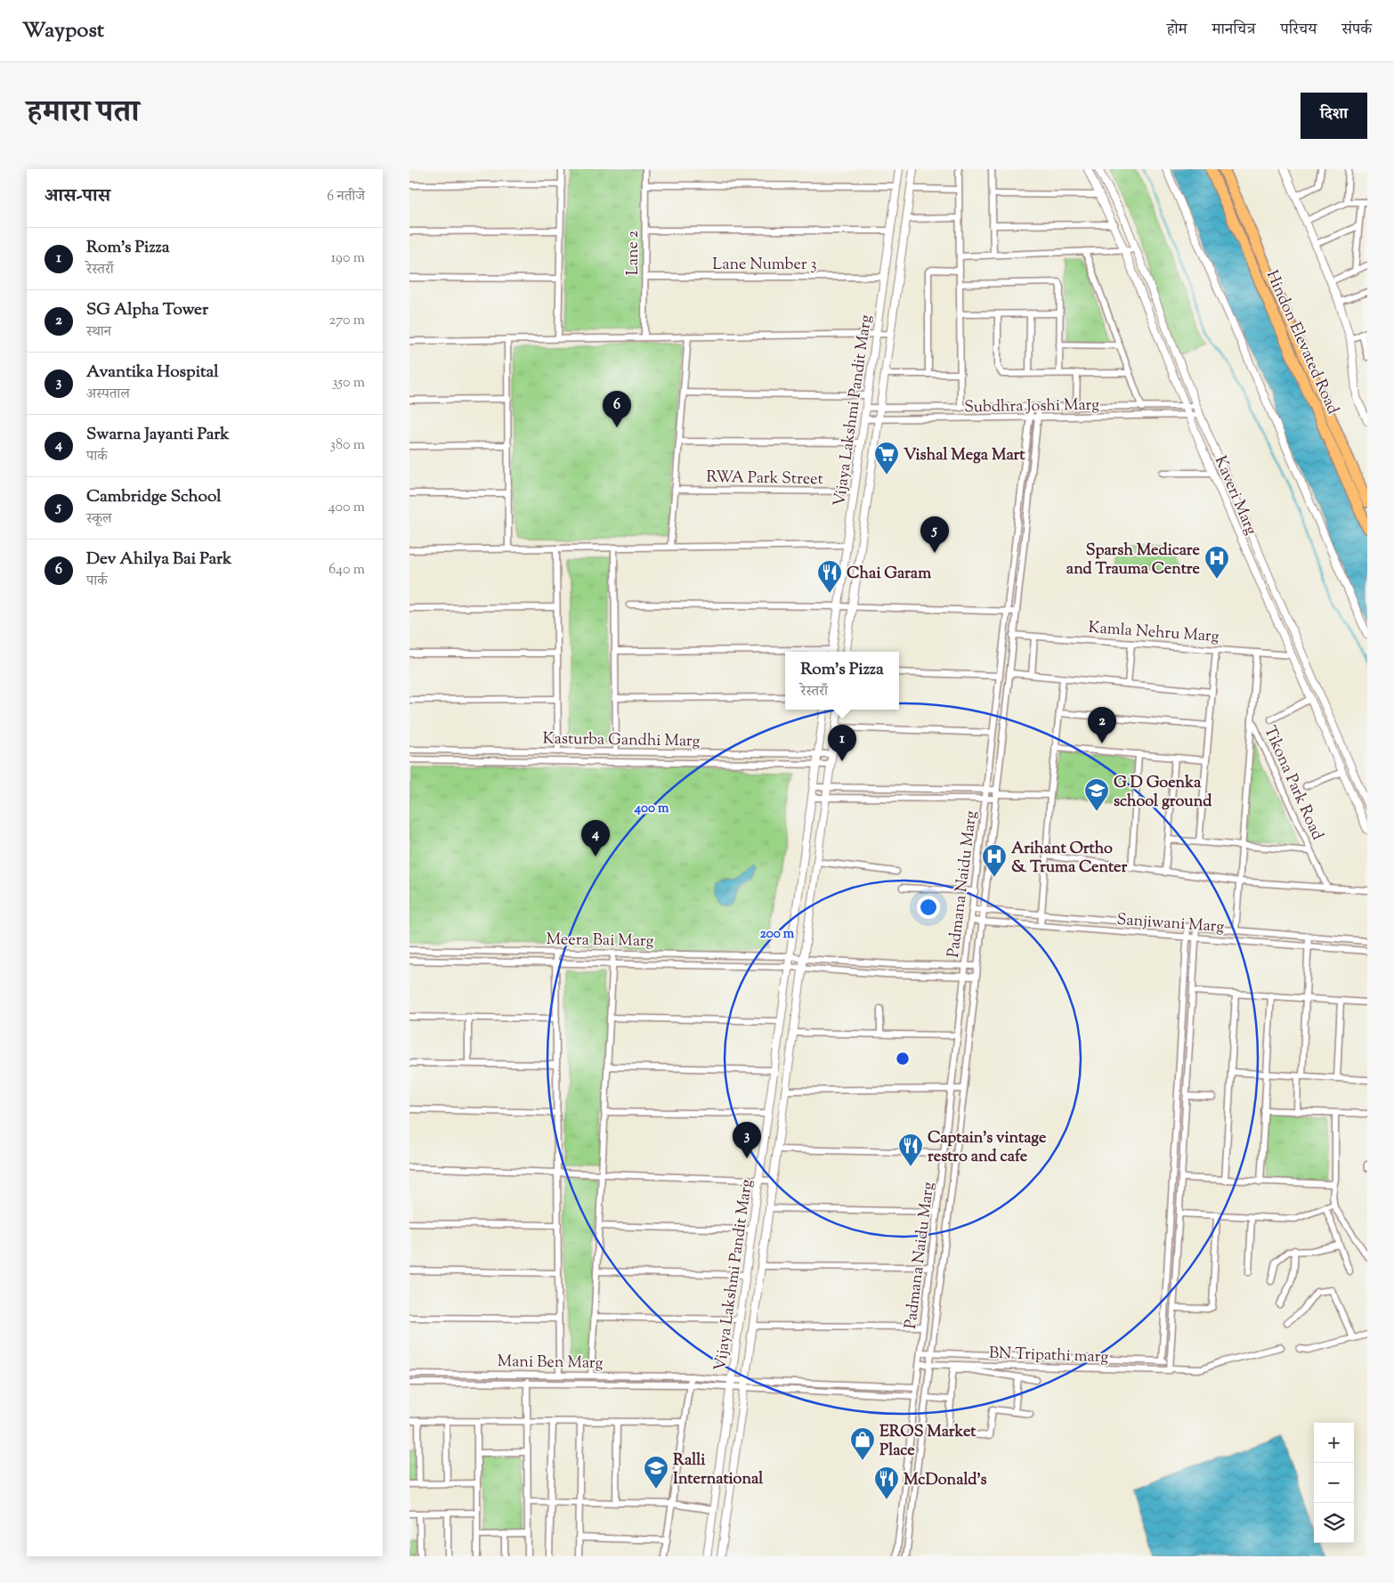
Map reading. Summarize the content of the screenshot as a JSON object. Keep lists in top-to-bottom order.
{
  "streets": {
    "highway": ["Hindon Elevated Road"],
    "street": [
      "Lane 2",
      "Lane Number 3",
      "Subdhra Joshi Marg",
      "Vijaya Lakshmi Pandit Marg",
      "RWA Park Street",
      "Kaveri Marg",
      "Kamla Nehru Marg",
      "Kasturba Gandhi Marg",
      "Tikona Park Road",
      "Padmana Naidu Marg",
      "Sanjiwani Marg",
      "Meera Bai Marg",
      "BN Tripathi marg",
      "Mani Ben Marg"
    ]
  },
  "crossings": [
    ["Lane 2", "Lane Number 3"],
    ["Lane Number 3", "Vijaya Lakshmi Pandit Marg"],
    ["Subdhra Joshi Marg", "Vijaya Lakshmi Pandit Marg"],
    ["Subdhra Joshi Marg", "Kaveri Marg"],
    ["Subdhra Joshi Marg", "Padmana Naidu Marg"],
    ["Vijaya Lakshmi Pandit Marg", "RWA Park Street"],
    ["Vijaya Lakshmi Pandit Marg", "Kasturba Gandhi Marg"],
    ["Vijaya Lakshmi Pandit Marg", "Meera Bai Marg"],
    ["Vijaya Lakshmi Pandit Marg", "Mani Ben Marg"],
    ["Kaveri Marg", "Kamla Nehru Marg"],
    ["Kamla Nehru Marg", "Tikona Park Road"],
    ["Kamla Nehru Marg", "Padmana Naidu Marg"],
    ["Padmana Naidu Marg", "Sanjiwani Marg"],
    ["Padmana Naidu Marg", "Meera Bai Marg"],
    ["Padmana Naidu Marg", "BN Tripathi marg"]
  ],
  "places": {
    "supermarket": ["Vishal Mega Mart"],
    "hospital": ["Sparsh Medicare and Trauma Centre", "Arihant Ortho & Truma Center"],
    "restaurant": ["Chai Garam", "Captain's vintage restro and cafe", "McDonald's"],
    "school or university": ["G D Goenka school ground", "Ralli International"],
    "shop": ["EROS Market Place"]
  },
  "page": {
    "header": "Waypost",
    "nav": [
      "होम",
      "मानचित्र",
      "परिचय",
      "संपर्क"
    ],
    "title": "हमारा पता",
    "buttons": "दिशा",
    "heading": ["आस-पास", "6 नतीजे"],
    "list": [
      {
        "mark": "1",
        "name": "Rom's Pizza",
        "note": "रेस्तराँ",
        "value": "190 m"
      },
      {
        "mark": "2",
        "name": "SG Alpha Tower",
        "note": "स्थान",
        "value": "270 m"
      },
      {
        "mark": "3",
        "name": "Avantika Hospital",
        "note": "अस्पताल",
        "value": "350 m"
      },
      {
        "mark": "4",
        "name": "Swarna Jayanti Park",
        "note": "पार्क",
        "value": "380 m"
      },
      {
        "mark": "5",
        "name": "Cambridge School",
        "note": "स्कूल",
        "value": "400 m"
      },
      {
        "mark": "6",
        "name": "Dev Ahilya Bai Park",
        "note": "पार्क",
        "value": "640 m"
      }
    ],
    "pins": [
      "6",
      "5",
      "2",
      "1",
      "4",
      "3"
    ],
    "popup": ["Rom's Pizza", "रेस्तराँ"],
    "map_buttons": ["+", "−"]
  },
  "rings": ["400 m", "200 m"]
}
